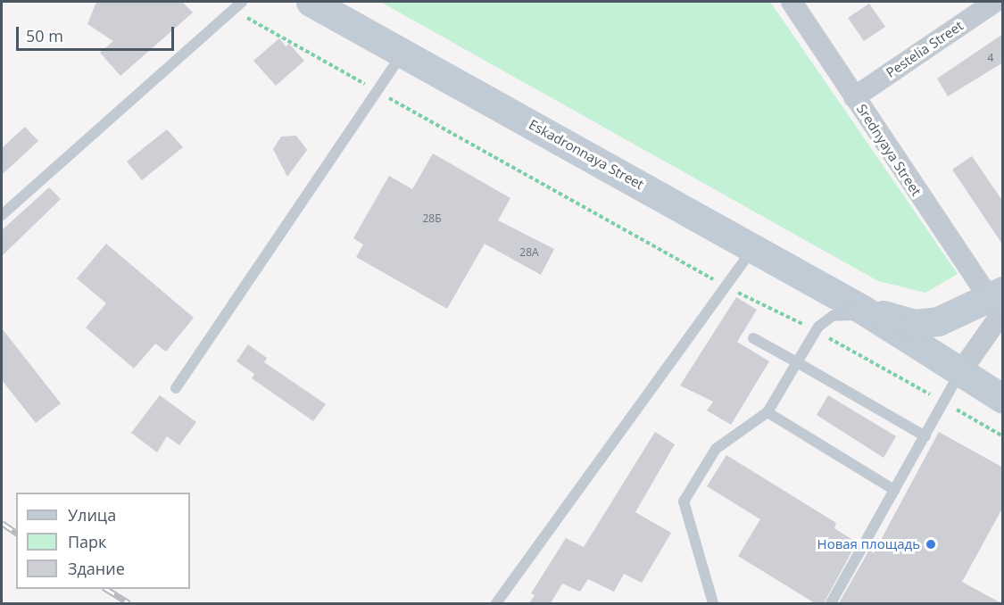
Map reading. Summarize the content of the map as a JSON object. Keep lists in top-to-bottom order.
{
  "streets": {
    "main road": ["Eskadronnaya Street"],
    "street": ["Pestelia Street", "Srednyaya Street"]
  },
  "crossings": [
    ["Pestelia Street", "Srednyaya Street"]
  ],
  "places": ["Новая площадь"],
  "house_numbers": ["4", "28Б", "28А"],
  "legend": ["Улица", "Парк", "Здание"],
  "scale_bar": "50 m"
}
